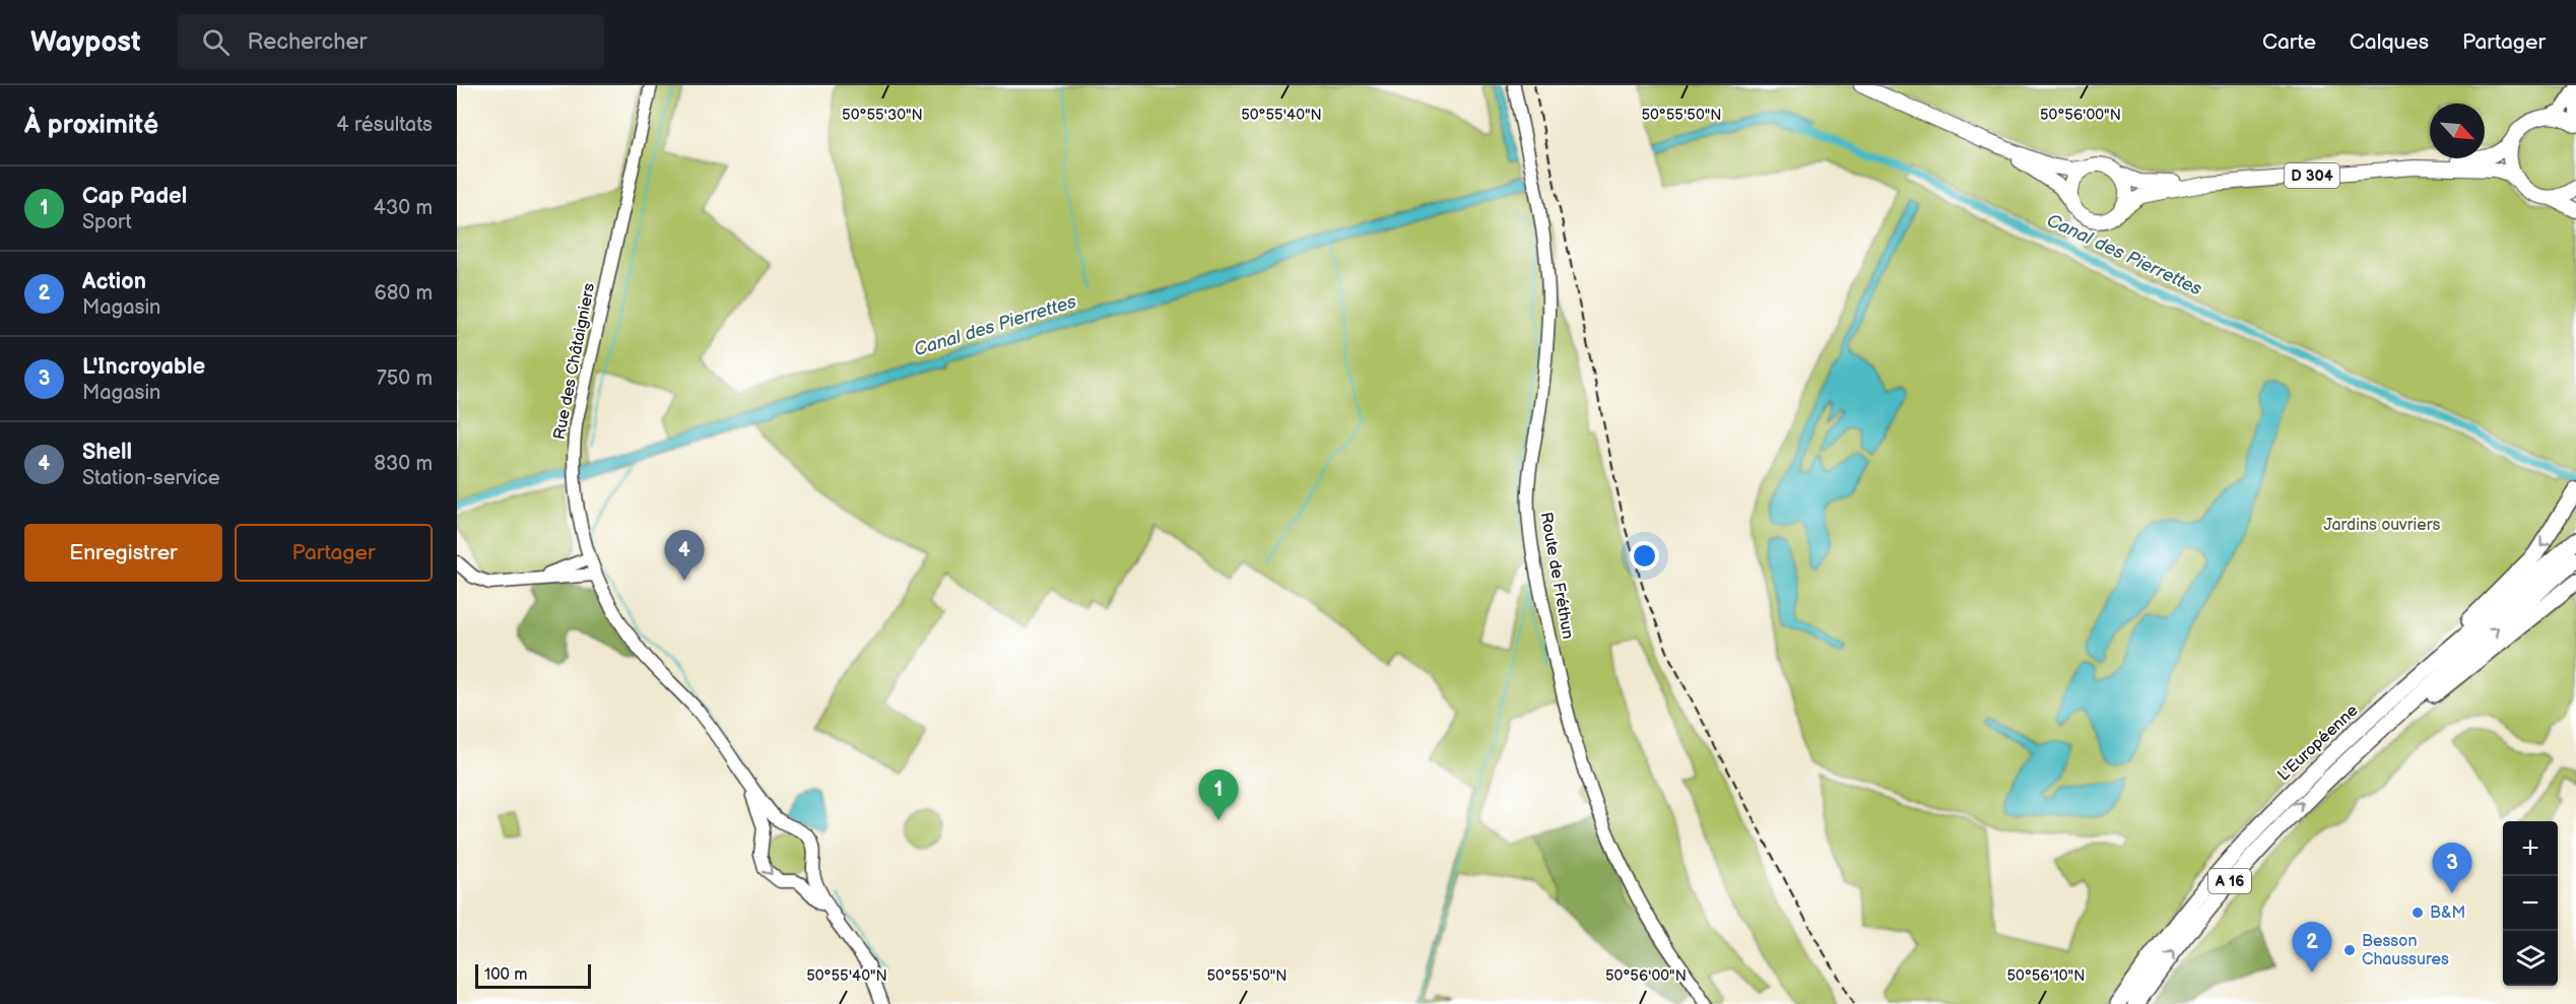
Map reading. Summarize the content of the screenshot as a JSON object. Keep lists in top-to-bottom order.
{
  "streets": {
    "highway": ["L'Européenne", "A 16"],
    "main road": ["D 304"],
    "street": ["Rue des Châtaigniers", "Route de Fréthun"]
  },
  "water": ["Canal des Pierrettes"],
  "parks": ["Jardins ouvriers"],
  "places": ["B&M", "Besson Chaussures"],
  "scale_bar": "100 m",
  "north": "bottom right",
  "page": {
    "header": "Waypost",
    "search": "Rechercher",
    "nav": ["Carte", "Calques", "Partager"],
    "heading": ["À proximité", "4 résultats"],
    "list": [
      {
        "mark": "1",
        "name": "Cap Padel",
        "note": "Sport",
        "value": "430 m"
      },
      {
        "mark": "2",
        "name": "Action",
        "note": "Magasin",
        "value": "680 m"
      },
      {
        "mark": "3",
        "name": "L'Incroyable",
        "note": "Magasin",
        "value": "750 m"
      },
      {
        "mark": "4",
        "name": "Shell",
        "note": "Station-service",
        "value": "830 m"
      }
    ],
    "buttons": ["Enregistrer", "Partager"],
    "pins": [
      "4",
      "1",
      "3",
      "2"
    ],
    "map_buttons": ["+", "−"],
    "scale": "100 m"
  },
  "coordinates": [
    "50°55'30\"N",
    "50°55'40\"N",
    "50°55'50\"N",
    "50°56'00\"N",
    "50°56'10\"N"
  ]
}
